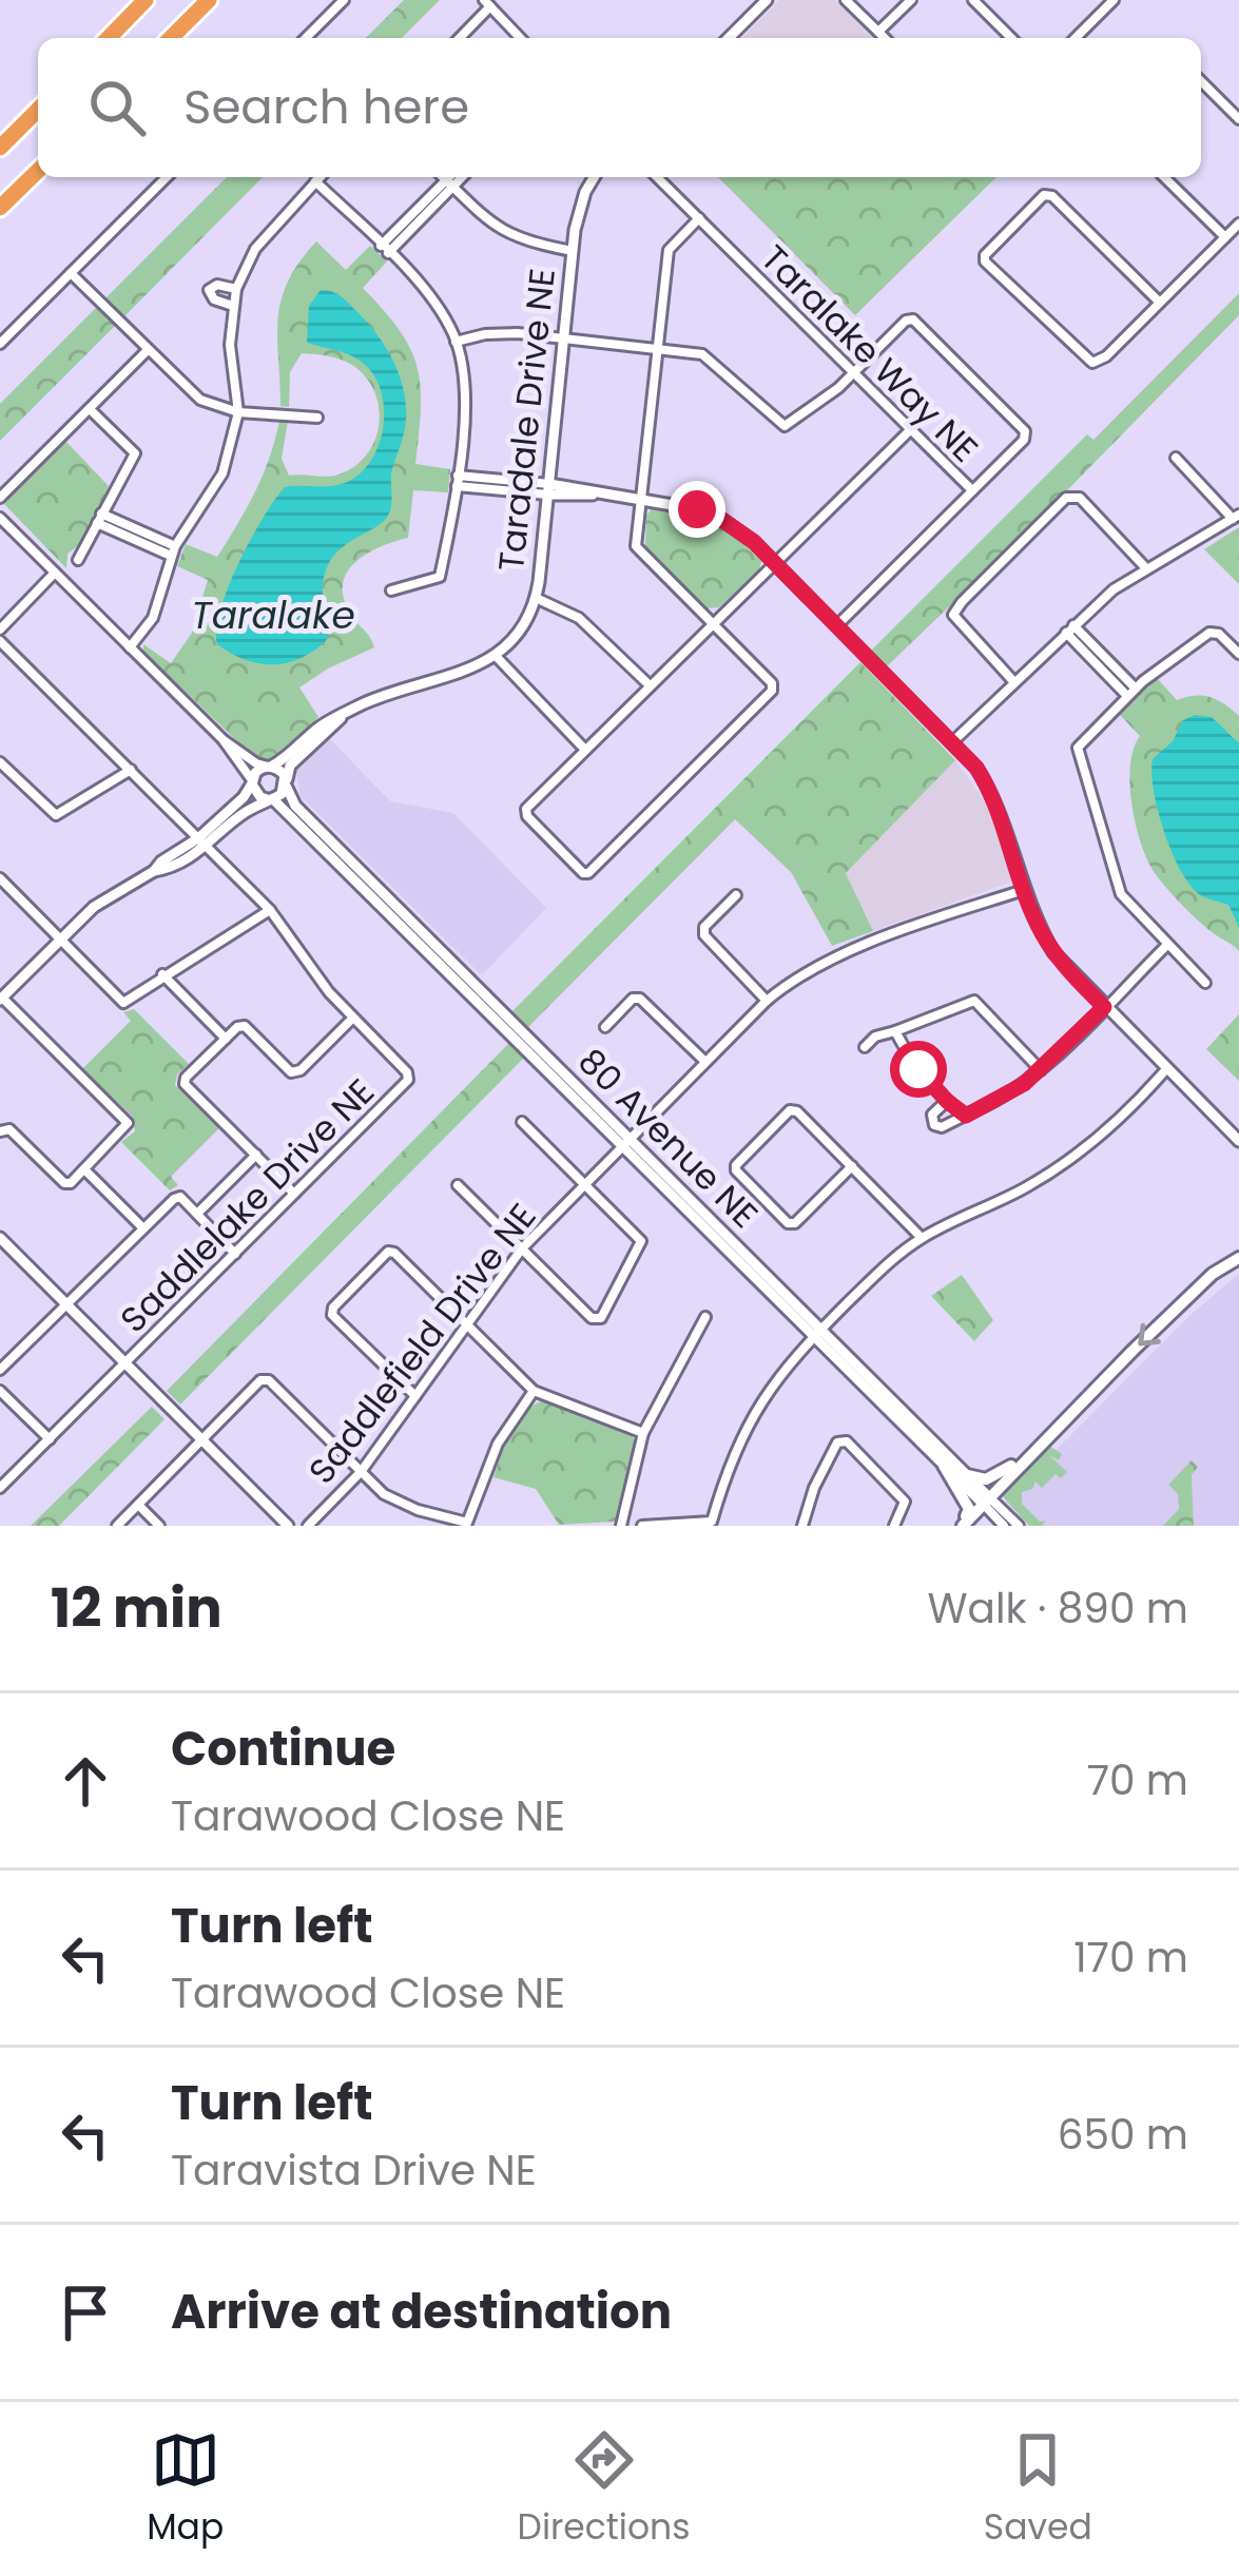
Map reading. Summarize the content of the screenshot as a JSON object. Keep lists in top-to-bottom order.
{
  "streets": {
    "street": [
      "Taralake Way NE",
      "Taradale Drive NE",
      "80 Avenue NE",
      "Saddlelake Drive NE",
      "Saddlefield Drive NE"
    ]
  },
  "crossings": [
    ["80 Avenue NE", "Saddlefield Drive NE"]
  ],
  "water": ["Taralake"],
  "page": {
    "search": "Search here",
    "heading": ["12 min", "Walk · 890 m"],
    "list": [
      ["Continue", "Tarawood Close NE", "70 m"],
      ["Turn left", "Tarawood Close NE", "170 m"],
      ["Turn left", "Taravista Drive NE", "650 m"],
      "Arrive at destination"
    ],
    "nav": ["Map", "Directions", "Saved"]
  }
}
